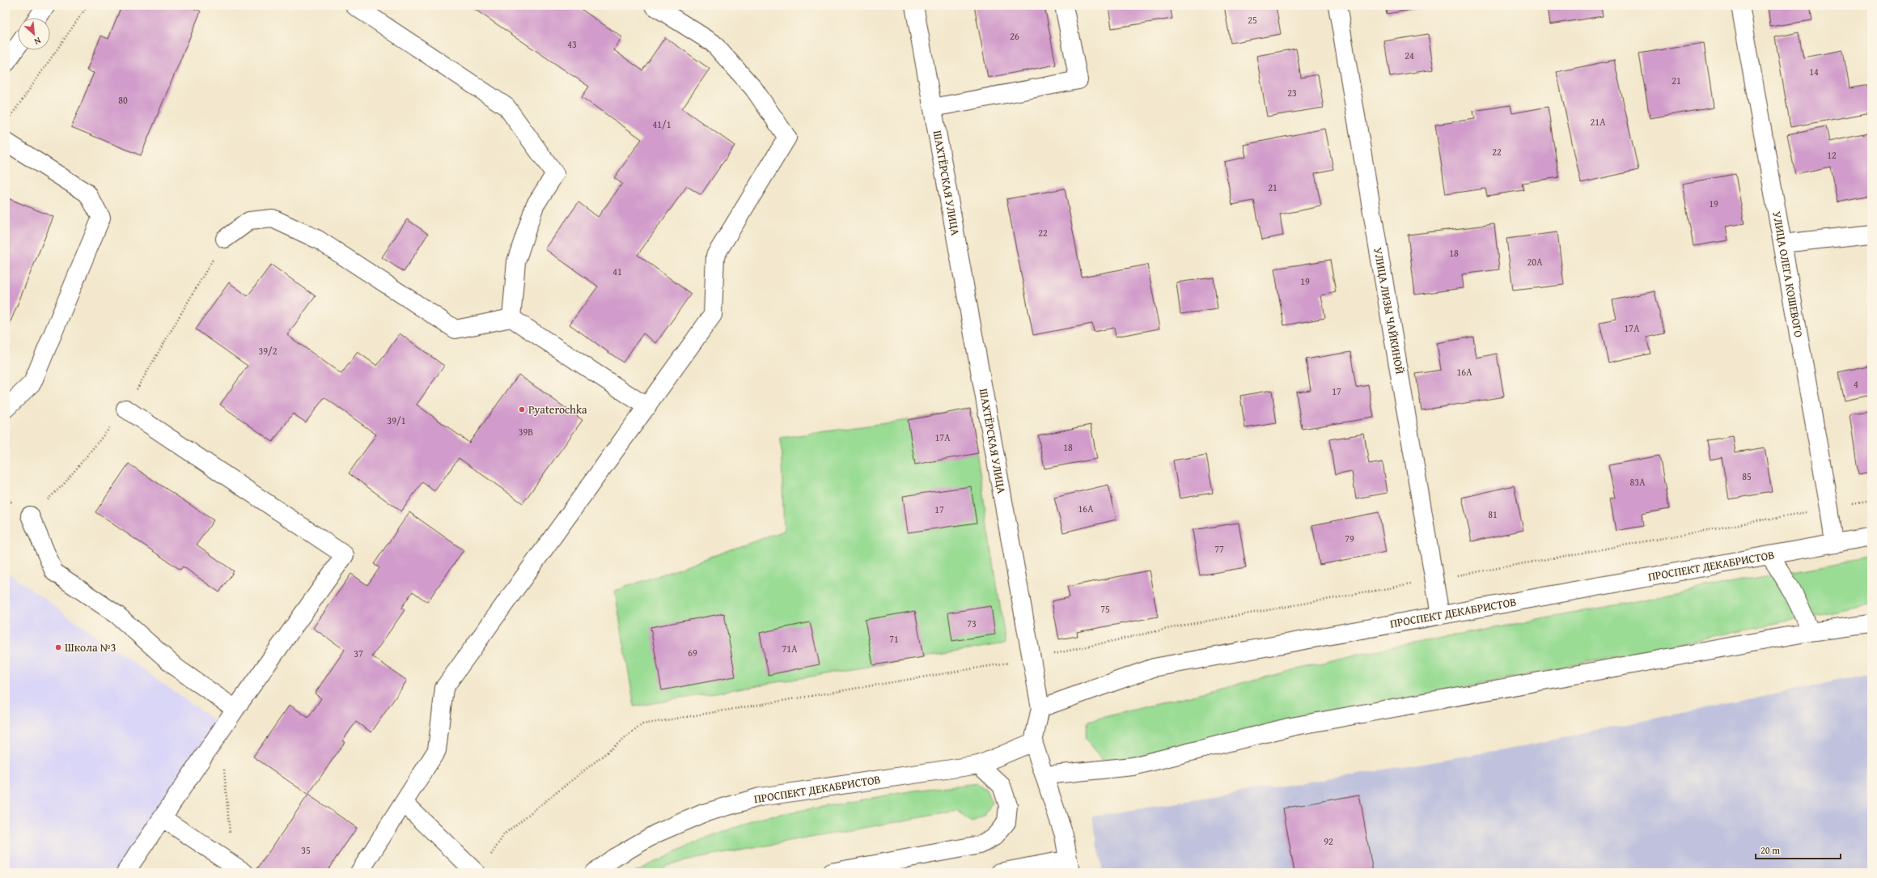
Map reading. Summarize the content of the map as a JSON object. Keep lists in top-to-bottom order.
{
  "streets": {
    "street": [
      "ШАХТЁРСКАЯ УЛИЦА",
      "УЛИЦА ОЛЕГА КОШЕВОГО",
      "УЛИЦА ЛИЗЫ ЧАЙКИНОЙ",
      "ПРОСПЕКТ ДЕКАБРИСТОВ"
    ]
  },
  "crossings": [
    ["ШАХТЁРСКАЯ УЛИЦА", "ПРОСПЕКТ ДЕКАБРИСТОВ"],
    ["УЛИЦА ОЛЕГА КОШЕВОГО", "ПРОСПЕКТ ДЕКАБРИСТОВ"],
    ["УЛИЦА ЛИЗЫ ЧАЙКИНОЙ", "ПРОСПЕКТ ДЕКАБРИСТОВ"]
  ],
  "places": ["Pyaterochka", "Школа №3"],
  "house_numbers": [
    "25",
    "26",
    "43",
    "24",
    "14",
    "21",
    "23",
    "80",
    "21А",
    "41/1",
    "22",
    "12",
    "21",
    "19",
    "22",
    "18",
    "20А",
    "41",
    "19",
    "17А",
    "39/2",
    "16А",
    "4",
    "17",
    "39/1",
    "39В",
    "17А",
    "18",
    "85",
    "83А",
    "16А",
    "17",
    "81",
    "79",
    "77",
    "75",
    "73",
    "71",
    "71А",
    "69",
    "37",
    "92",
    "35"
  ],
  "scale_bar": "20 m",
  "north": "bottom right"
}
